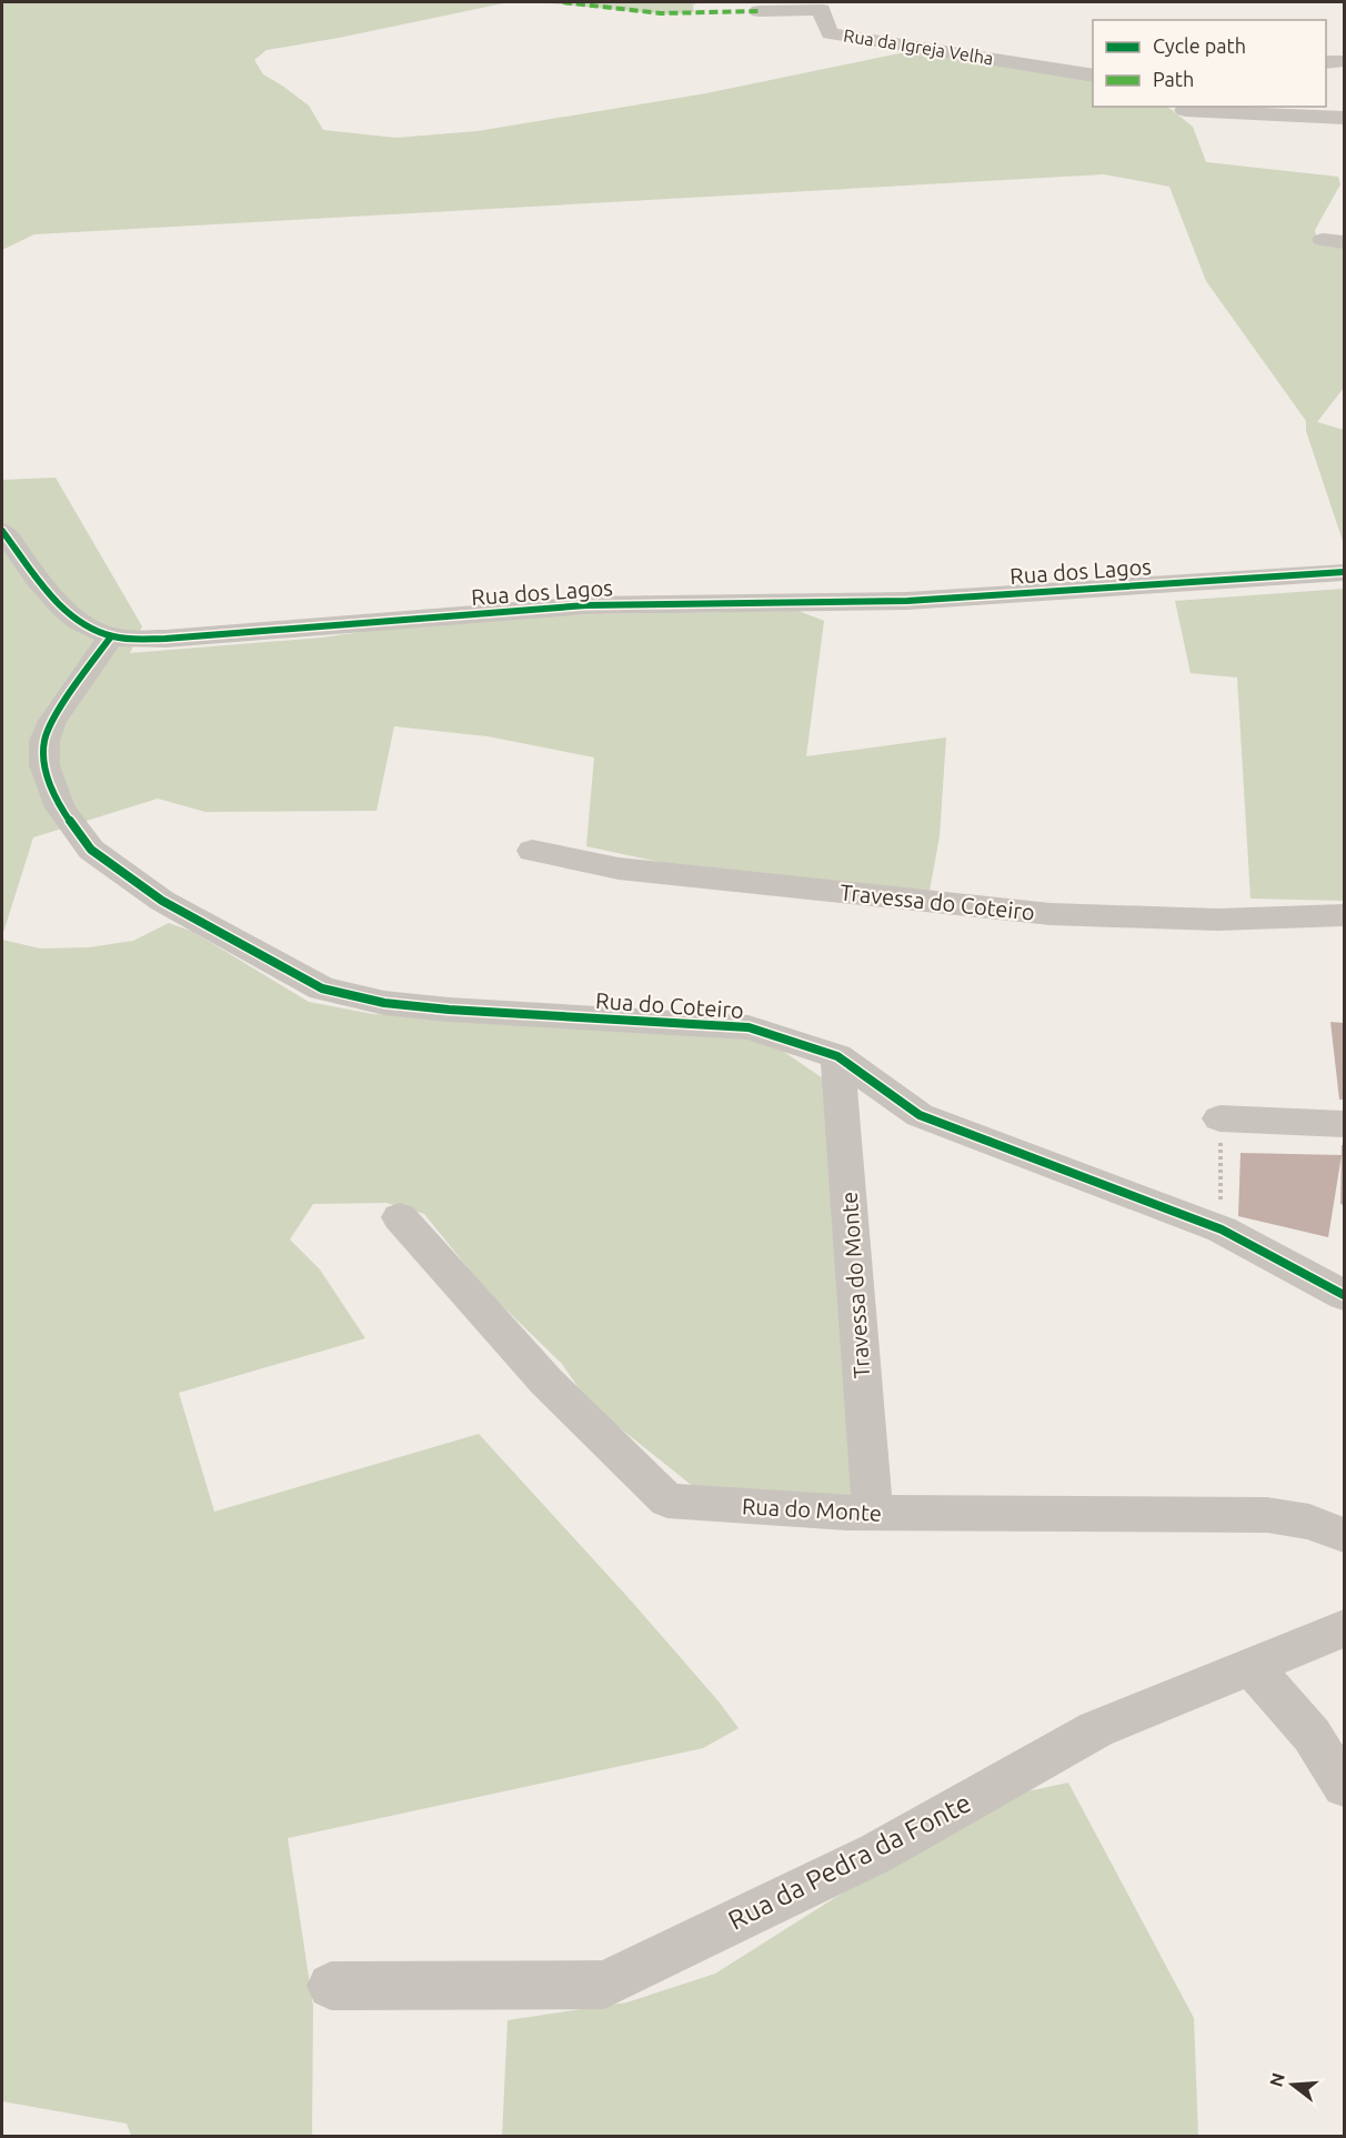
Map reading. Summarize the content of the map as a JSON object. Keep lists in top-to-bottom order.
{
  "streets": {
    "street": [
      "Rua da Igreja Velha",
      "Rua dos Lagos",
      "Travessa do Coteiro",
      "Rua do Coteiro",
      "Travessa do Monte",
      "Rua do Monte",
      "Rua da Pedra da Fonte"
    ]
  },
  "crossings": [
    ["Rua dos Lagos", "Rua do Coteiro"],
    ["Rua do Coteiro", "Travessa do Monte"],
    ["Travessa do Monte", "Rua do Monte"]
  ],
  "legend": ["Cycle path", "Path"],
  "north": "left"
}
